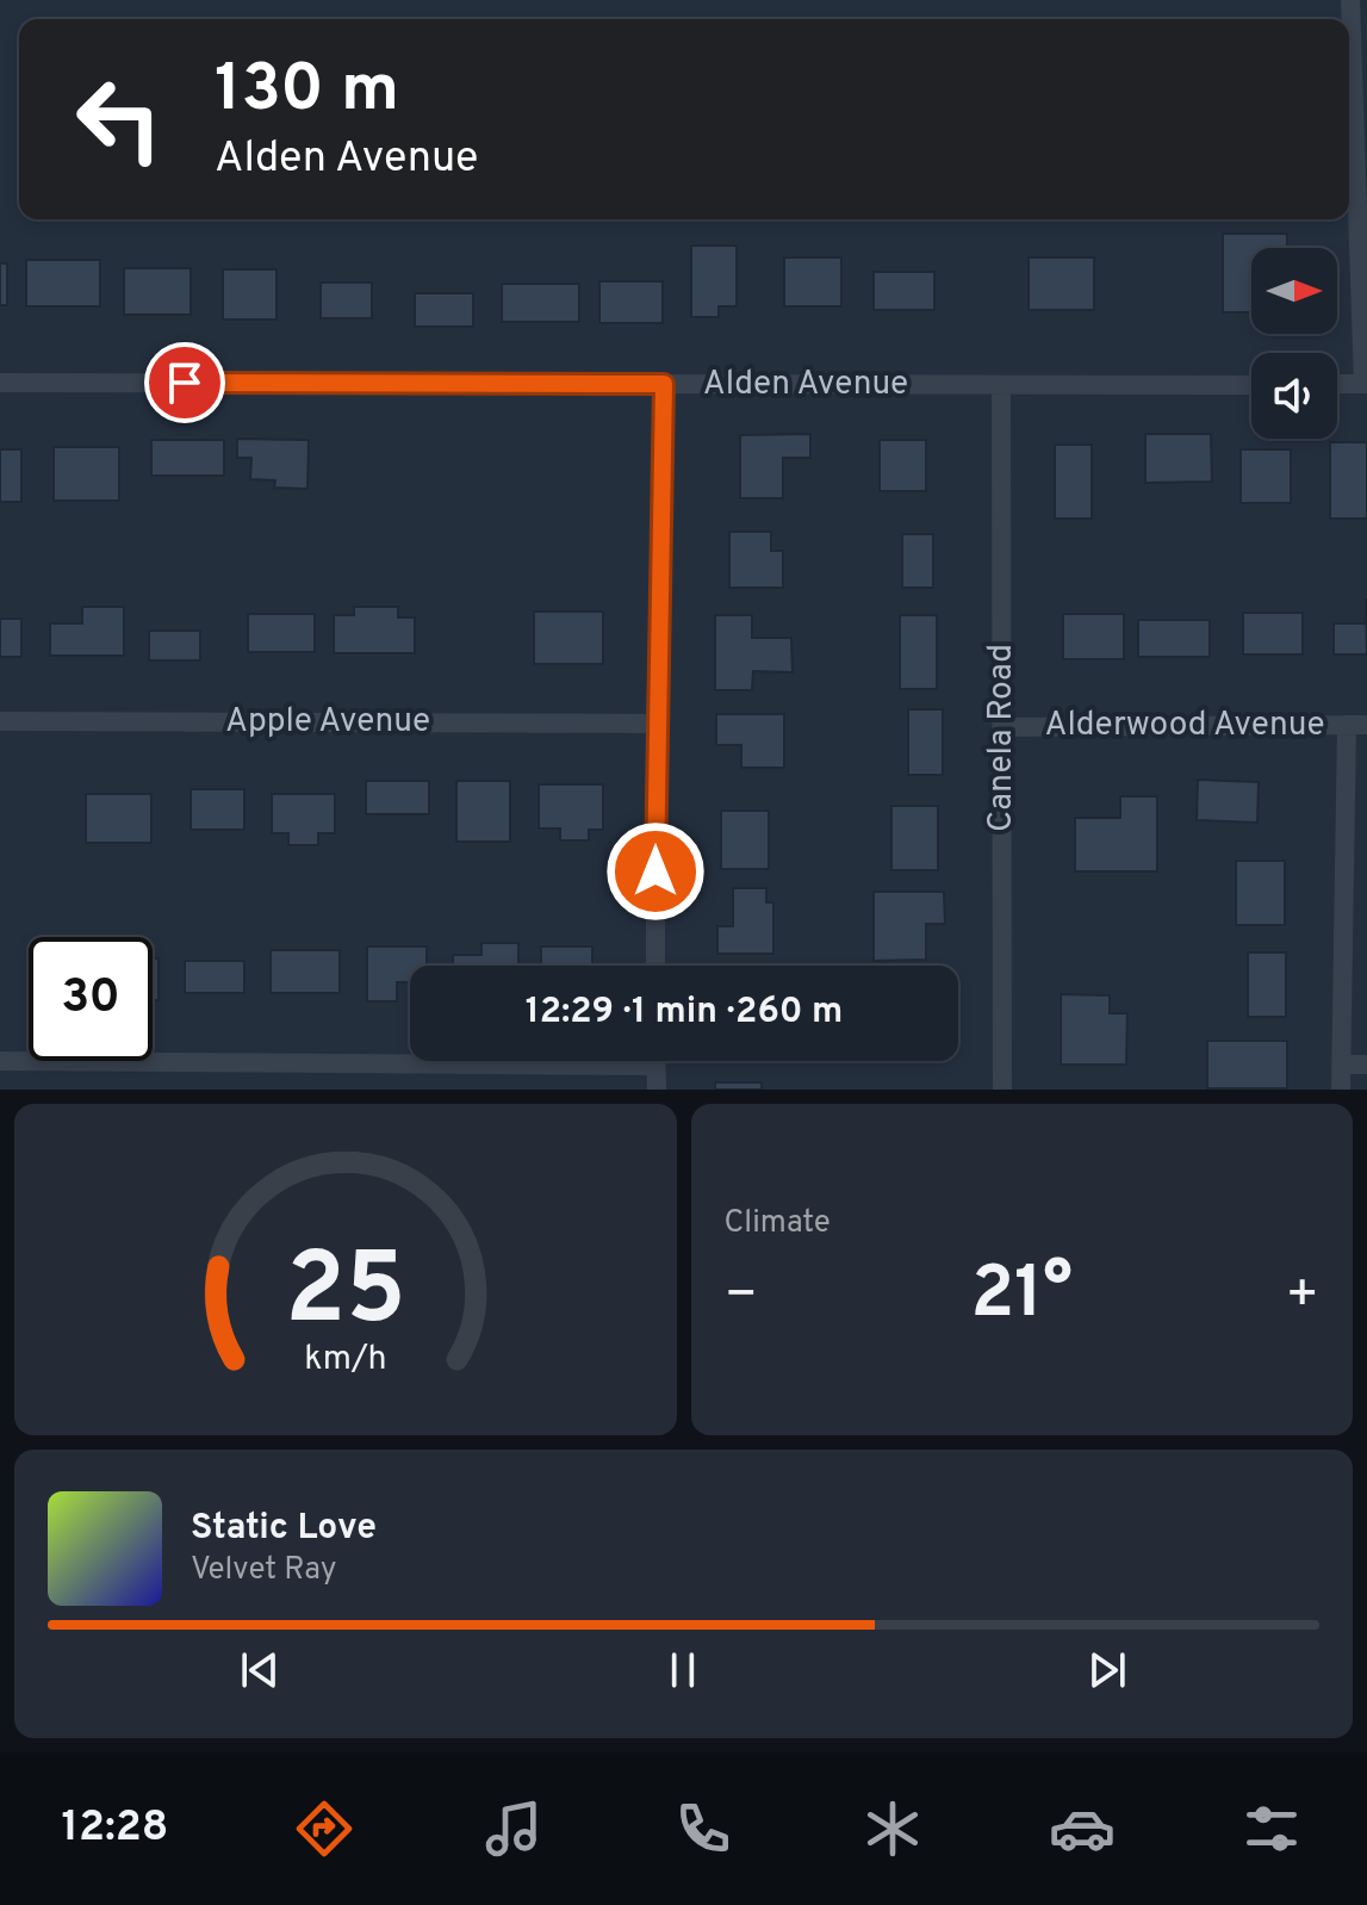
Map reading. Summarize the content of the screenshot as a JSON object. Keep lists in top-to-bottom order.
{
  "streets": {
    "street": [
      "Alden Avenue",
      "Apple Avenue",
      "Alderwood Avenue",
      "Canela Road"
    ]
  },
  "crossings": [
    ["Alden Avenue", "Canela Road"],
    ["Alderwood Avenue", "Canela Road"]
  ],
  "north": "right",
  "page": {
    "turn": ["130 m", "Alden Avenue"],
    "limit": "30",
    "trip": "12:29 · 1 min · 260 m",
    "tile": "Climate",
    "heat": ["−", "21°", "+"],
    "song": ["Static Love", "Velvet Ray"],
    "tabs": "12:28",
    "gauge": ["25", "km/h"]
  }
}
